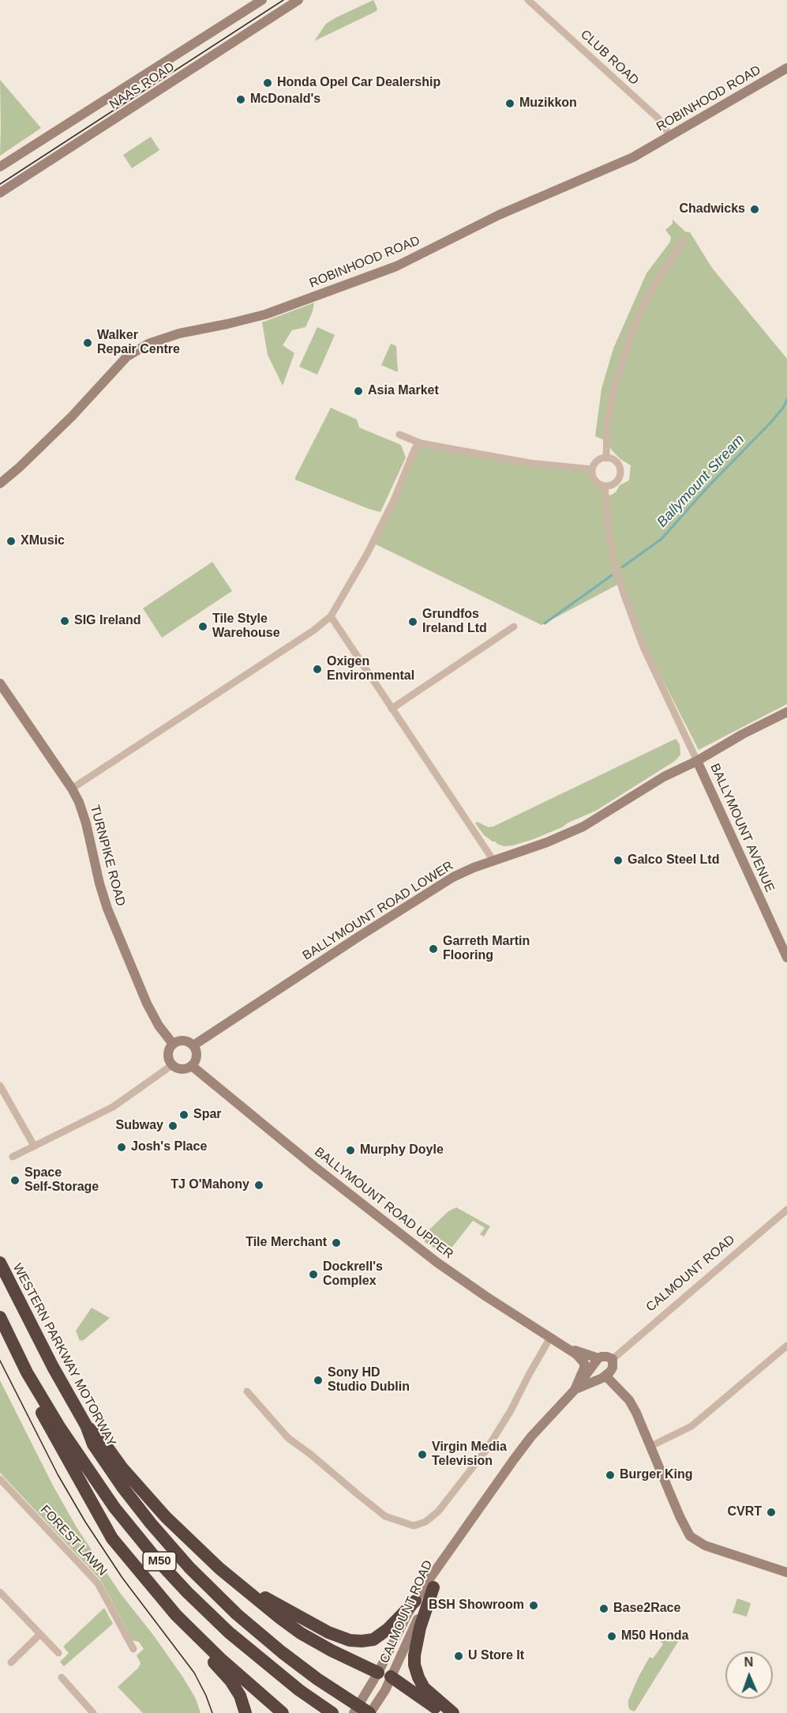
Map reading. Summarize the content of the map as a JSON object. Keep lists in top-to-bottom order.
{
  "streets": {
    "highway": ["WESTERN PARKWAY MOTORWAY", "M50"],
    "street": [
      "CLUB ROAD",
      "NAAS ROAD",
      "ROBINHOOD ROAD",
      "BALLYMOUNT AVENUE",
      "TURNPIKE ROAD",
      "BALLYMOUNT ROAD LOWER",
      "BALLYMOUNT ROAD UPPER",
      "CALMOUNT ROAD",
      "FOREST LAWN"
    ]
  },
  "crossings": [
    ["CLUB ROAD", "ROBINHOOD ROAD"],
    ["BALLYMOUNT AVENUE", "BALLYMOUNT ROAD LOWER"],
    ["TURNPIKE ROAD", "BALLYMOUNT ROAD LOWER"],
    ["TURNPIKE ROAD", "BALLYMOUNT ROAD UPPER"],
    ["BALLYMOUNT ROAD LOWER", "BALLYMOUNT ROAD UPPER"],
    ["BALLYMOUNT ROAD UPPER", "CALMOUNT ROAD"],
    ["CALMOUNT ROAD", "WESTERN PARKWAY MOTORWAY"],
    ["CALMOUNT ROAD", "M50"],
    ["WESTERN PARKWAY MOTORWAY", "M50"]
  ],
  "water": ["Ballymount Stream"],
  "places": [
    "Honda Opel Car Dealership",
    "McDonald's",
    "Muzikkon",
    "Chadwicks",
    "Walker Repair Centre",
    "Asia Market",
    "XMusic",
    "SIG Ireland",
    "Grundfos Ireland Ltd",
    "Tile Style Warehouse",
    "Oxigen Environmental",
    "Galco Steel Ltd",
    "Garreth Martin Flooring",
    "Spar",
    "Subway",
    "Josh's Place",
    "Murphy Doyle",
    "Space Self-Storage",
    "TJ O'Mahony",
    "Tile Merchant",
    "Dockrell's Complex",
    "Sony HD Studio Dublin",
    "Virgin Media Television",
    "Burger King",
    "CVRT",
    "BSH Showroom",
    "Base2Race",
    "M50 Honda",
    "U Store It"
  ],
  "north": "top"
}
